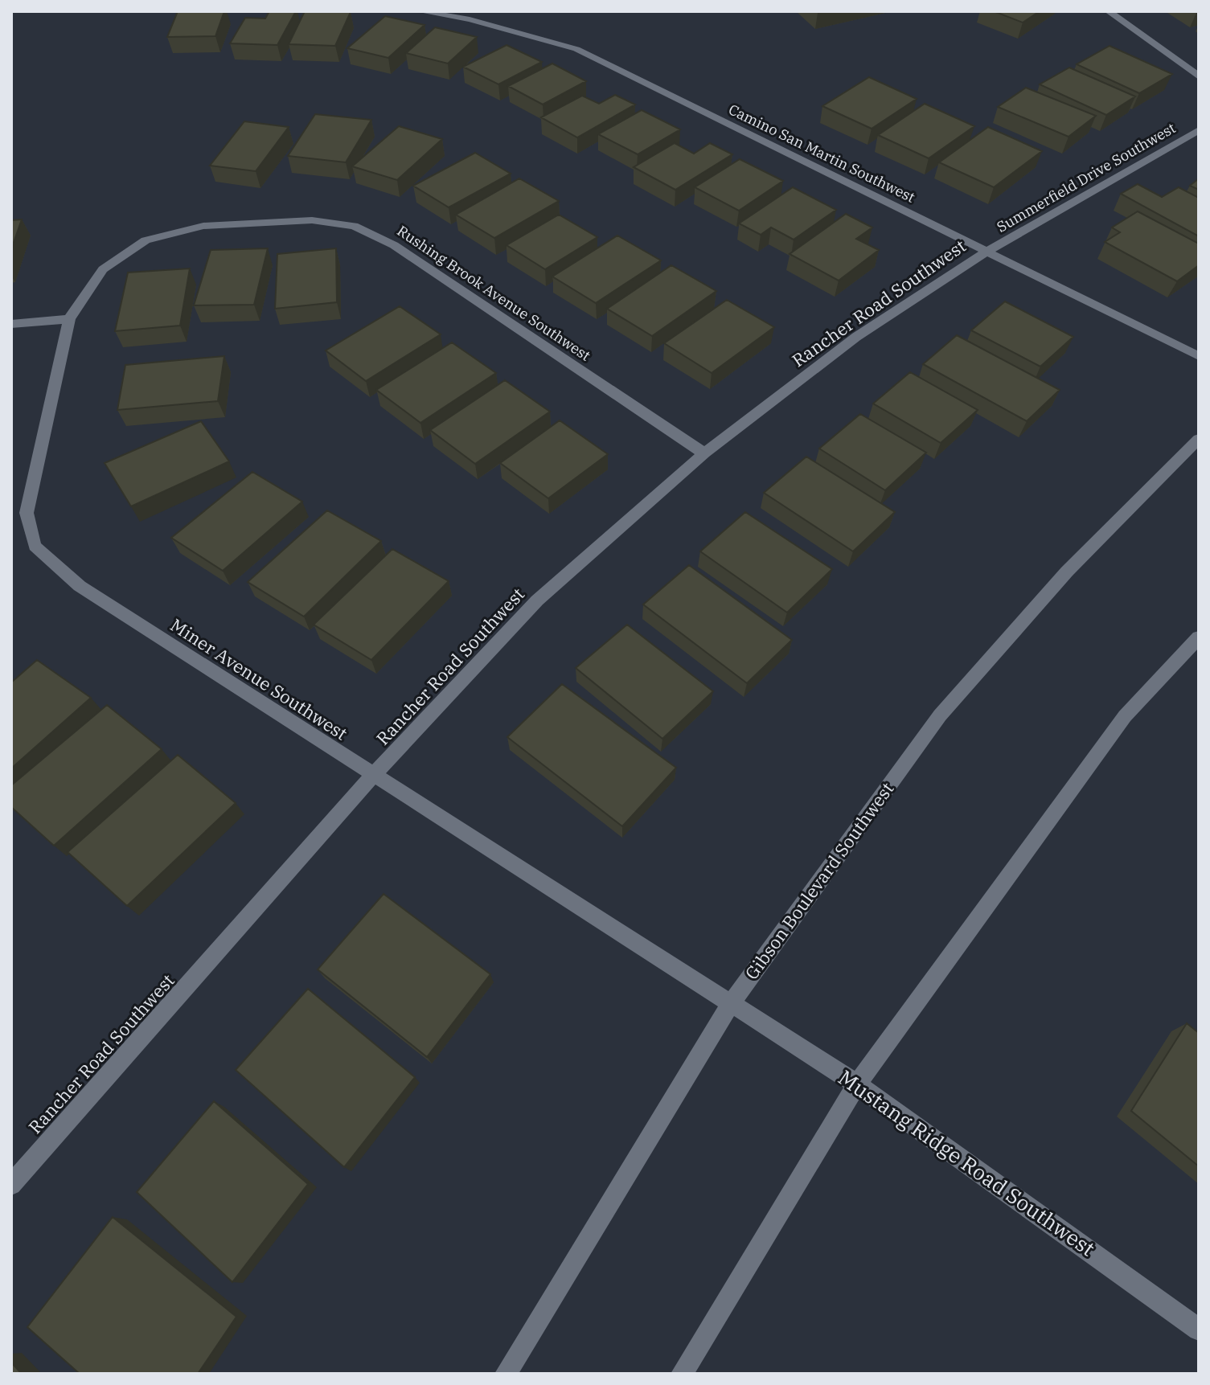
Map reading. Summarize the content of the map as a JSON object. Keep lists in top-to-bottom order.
{
  "streets": {
    "street": [
      "Camino San Martin Southwest",
      "Summerfield Drive Southwest",
      "Rushing Brook Avenue Southwest",
      "Rancher Road Southwest",
      "Miner Avenue Southwest",
      "Gibson Boulevard Southwest",
      "Mustang Ridge Road Southwest"
    ]
  },
  "crossings": [
    ["Camino San Martin Southwest", "Summerfield Drive Southwest"],
    ["Camino San Martin Southwest", "Rancher Road Southwest"],
    ["Summerfield Drive Southwest", "Rancher Road Southwest"],
    ["Rushing Brook Avenue Southwest", "Rancher Road Southwest"],
    ["Rushing Brook Avenue Southwest", "Miner Avenue Southwest"],
    ["Rancher Road Southwest", "Miner Avenue Southwest"],
    ["Miner Avenue Southwest", "Gibson Boulevard Southwest"],
    ["Miner Avenue Southwest", "Mustang Ridge Road Southwest"],
    ["Gibson Boulevard Southwest", "Mustang Ridge Road Southwest"]
  ]
}
